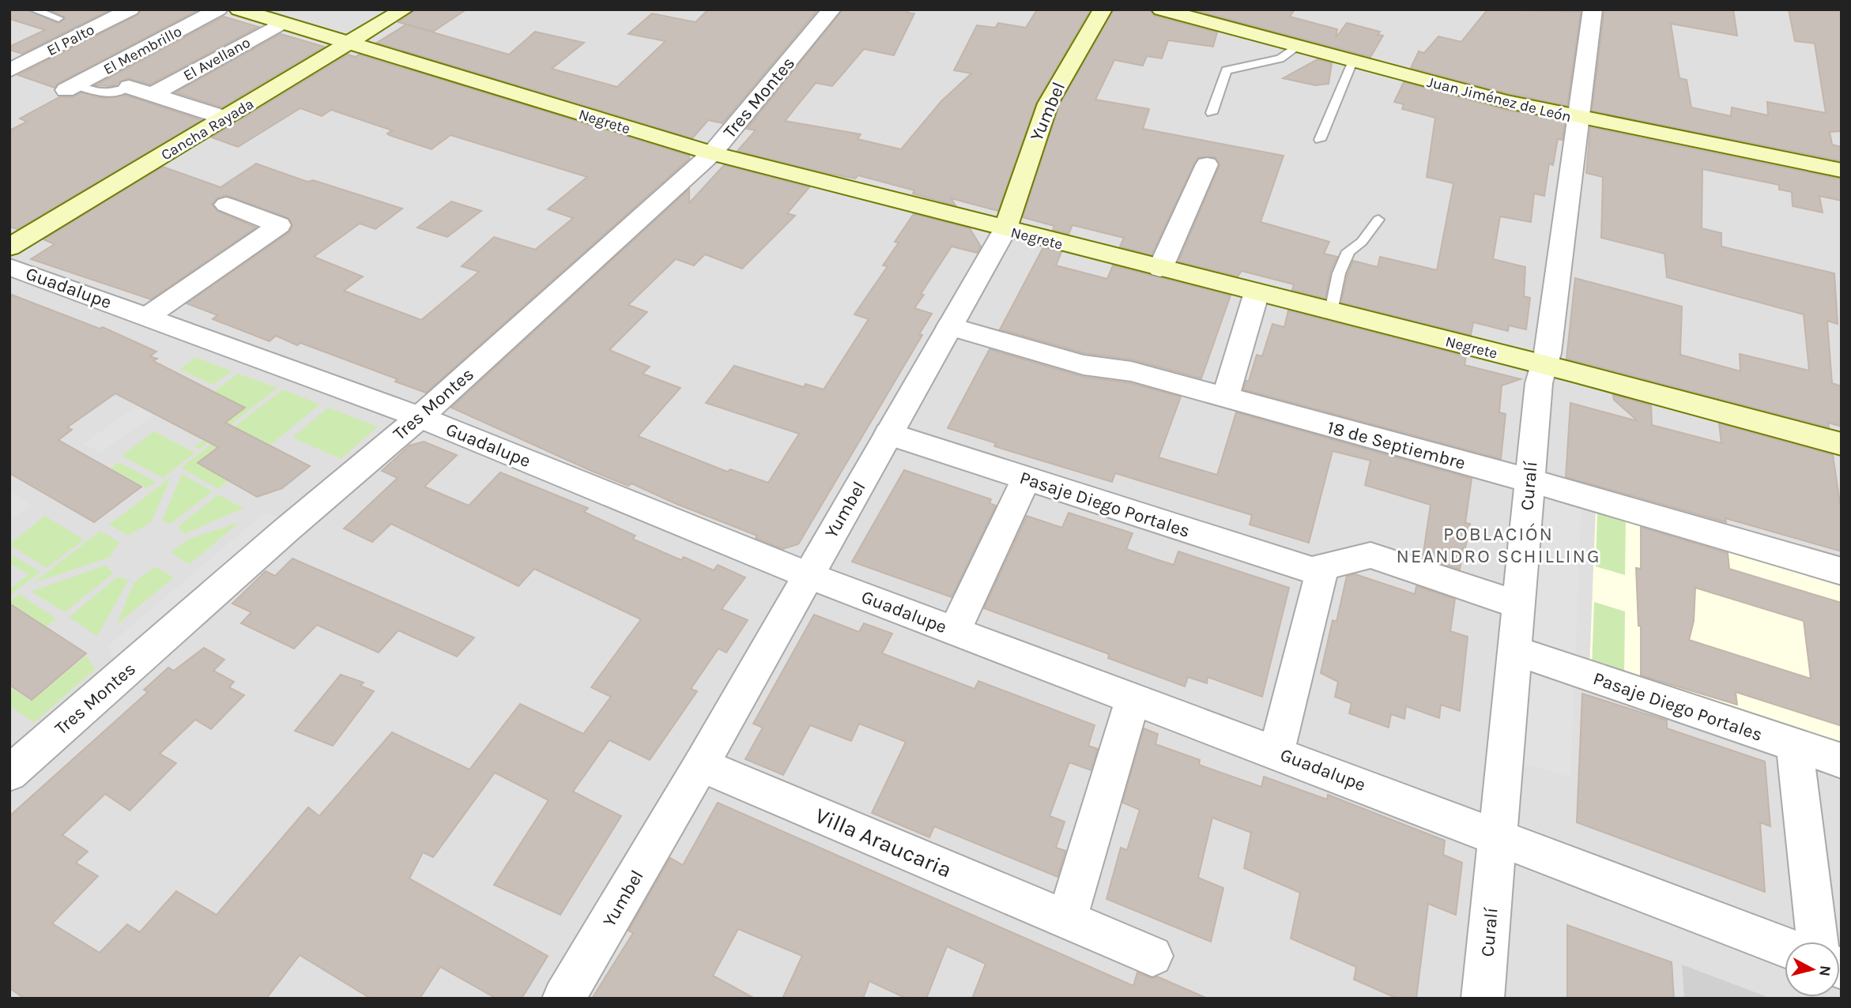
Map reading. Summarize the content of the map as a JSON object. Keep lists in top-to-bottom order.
{
  "streets": {
    "main road": [
      "Juan Jiménez de León",
      "Yumbel",
      "Negrete",
      "Cancha Rayada"
    ],
    "street": [
      "El Palto",
      "El Membrillo",
      "El Avellano",
      "Tres Montes",
      "Guadalupe",
      "18 de Septiembre",
      "Curalí",
      "Pasaje Diego Portales",
      "Villa Araucaria"
    ]
  },
  "crossings": [
    ["El Avellano", "Negrete"],
    ["Tres Montes", "Negrete"],
    ["Tres Montes", "Guadalupe"],
    ["Juan Jiménez de León", "Curalí"],
    ["Yumbel", "Negrete"],
    ["Yumbel", "Guadalupe"],
    ["Yumbel", "18 de Septiembre"],
    ["Yumbel", "Pasaje Diego Portales"],
    ["Yumbel", "Villa Araucaria"],
    ["Negrete", "Cancha Rayada"],
    ["Negrete", "Curalí"],
    ["Guadalupe", "Curalí"],
    ["18 de Septiembre", "Curalí"],
    ["Curalí", "Pasaje Diego Portales"]
  ],
  "districts": ["POBLACIÓN NEANDRO SCHILLING"],
  "north": "right"
}
